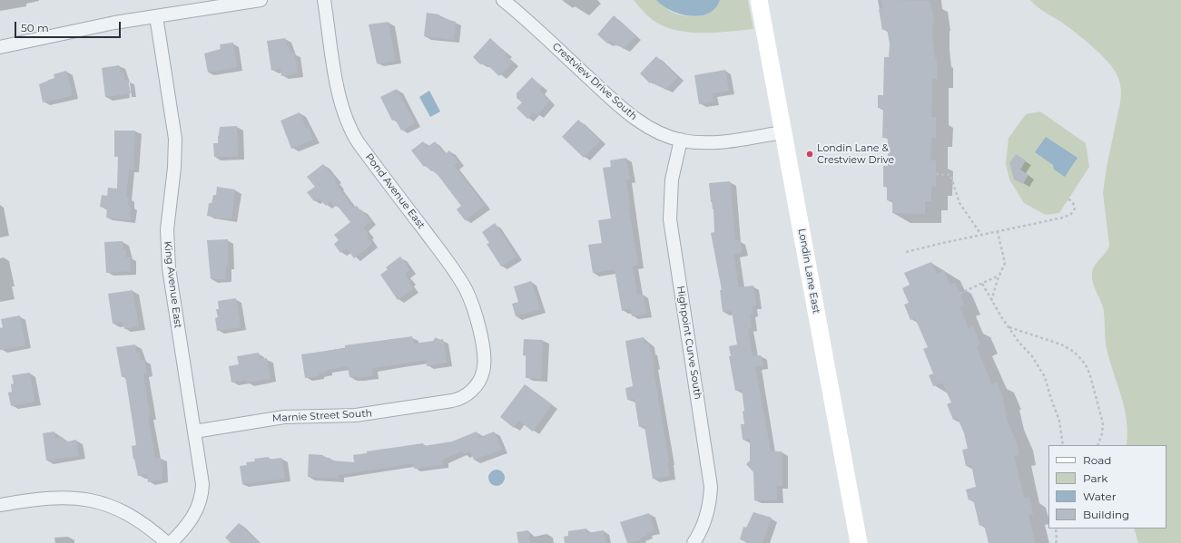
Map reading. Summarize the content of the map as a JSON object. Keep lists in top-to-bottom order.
{
  "streets": {
    "street": [
      "Crestview Drive South",
      "Pond Avenue East",
      "Londin Lane East",
      "King Avenue East",
      "Highpoint Curve South",
      "Marnie Street South"
    ]
  },
  "crossings": [
    ["Crestview Drive South", "Londin Lane East"],
    ["Crestview Drive South", "Highpoint Curve South"],
    ["Pond Avenue East", "Marnie Street South"],
    ["King Avenue East", "Marnie Street South"]
  ],
  "places": ["Londin Lane & Crestview Drive"],
  "legend": [
    "Road",
    "Park",
    "Water",
    "Building"
  ],
  "scale_bar": "50 m"
}
